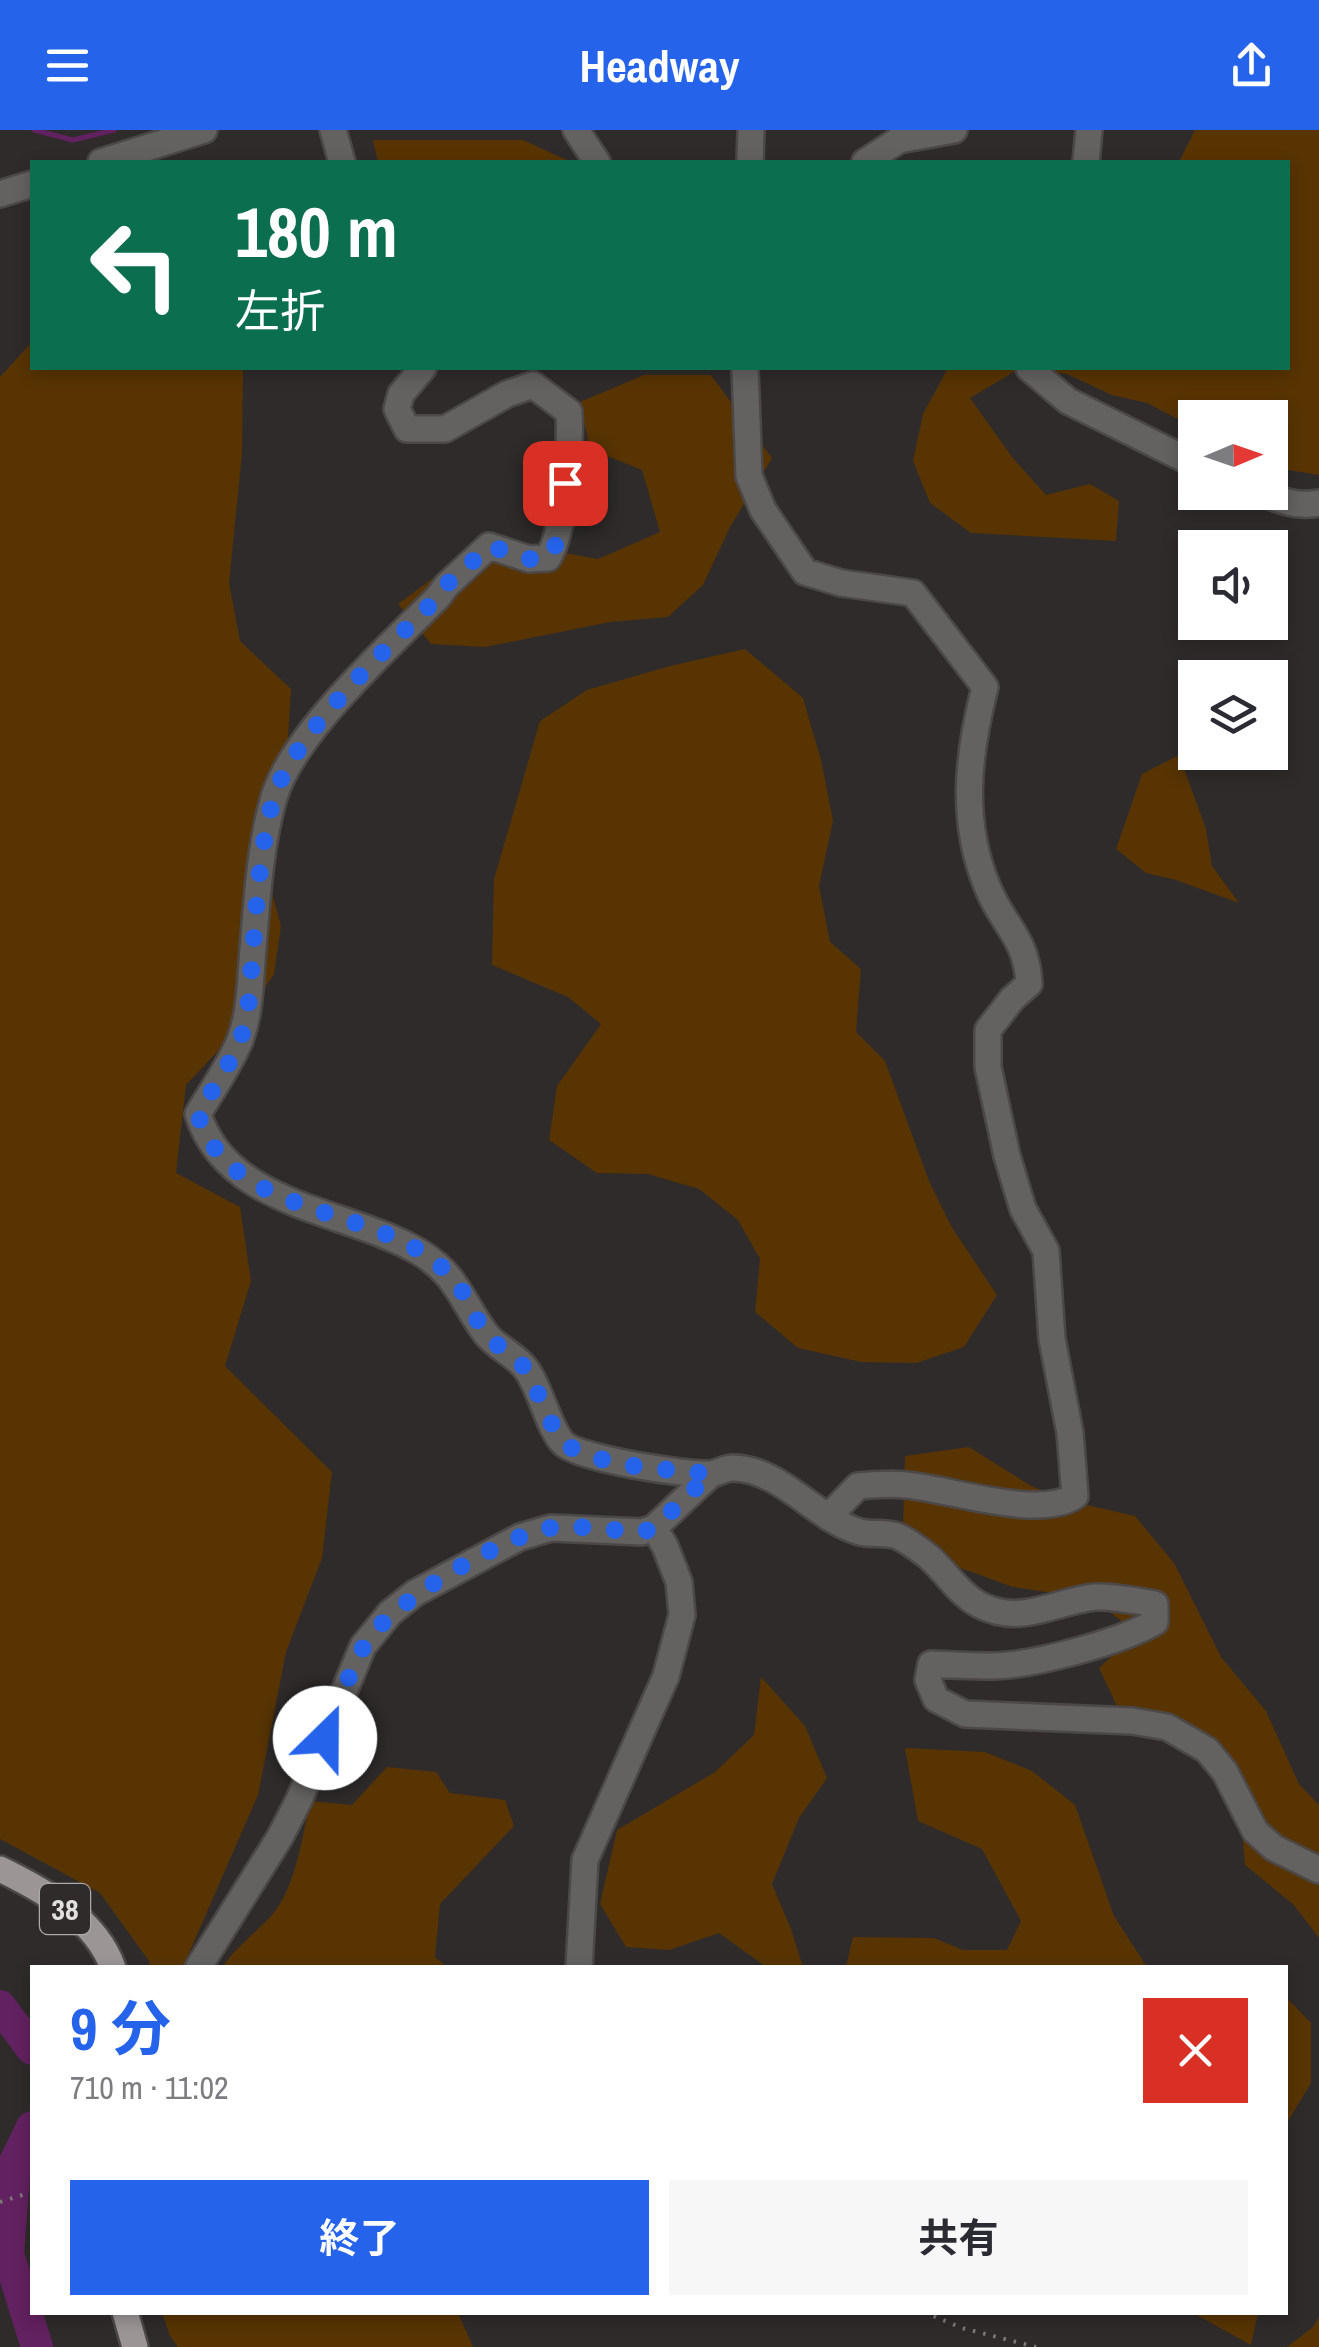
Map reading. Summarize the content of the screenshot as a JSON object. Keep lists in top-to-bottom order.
{
  "streets": {
    "main road": ["38"]
  },
  "north": "right",
  "page": {
    "header": "Headway",
    "turn": ["180 m", "左折"],
    "heading": ["9 分", "710 m · 11:02"],
    "buttons": ["終了", "共有"]
  }
}
